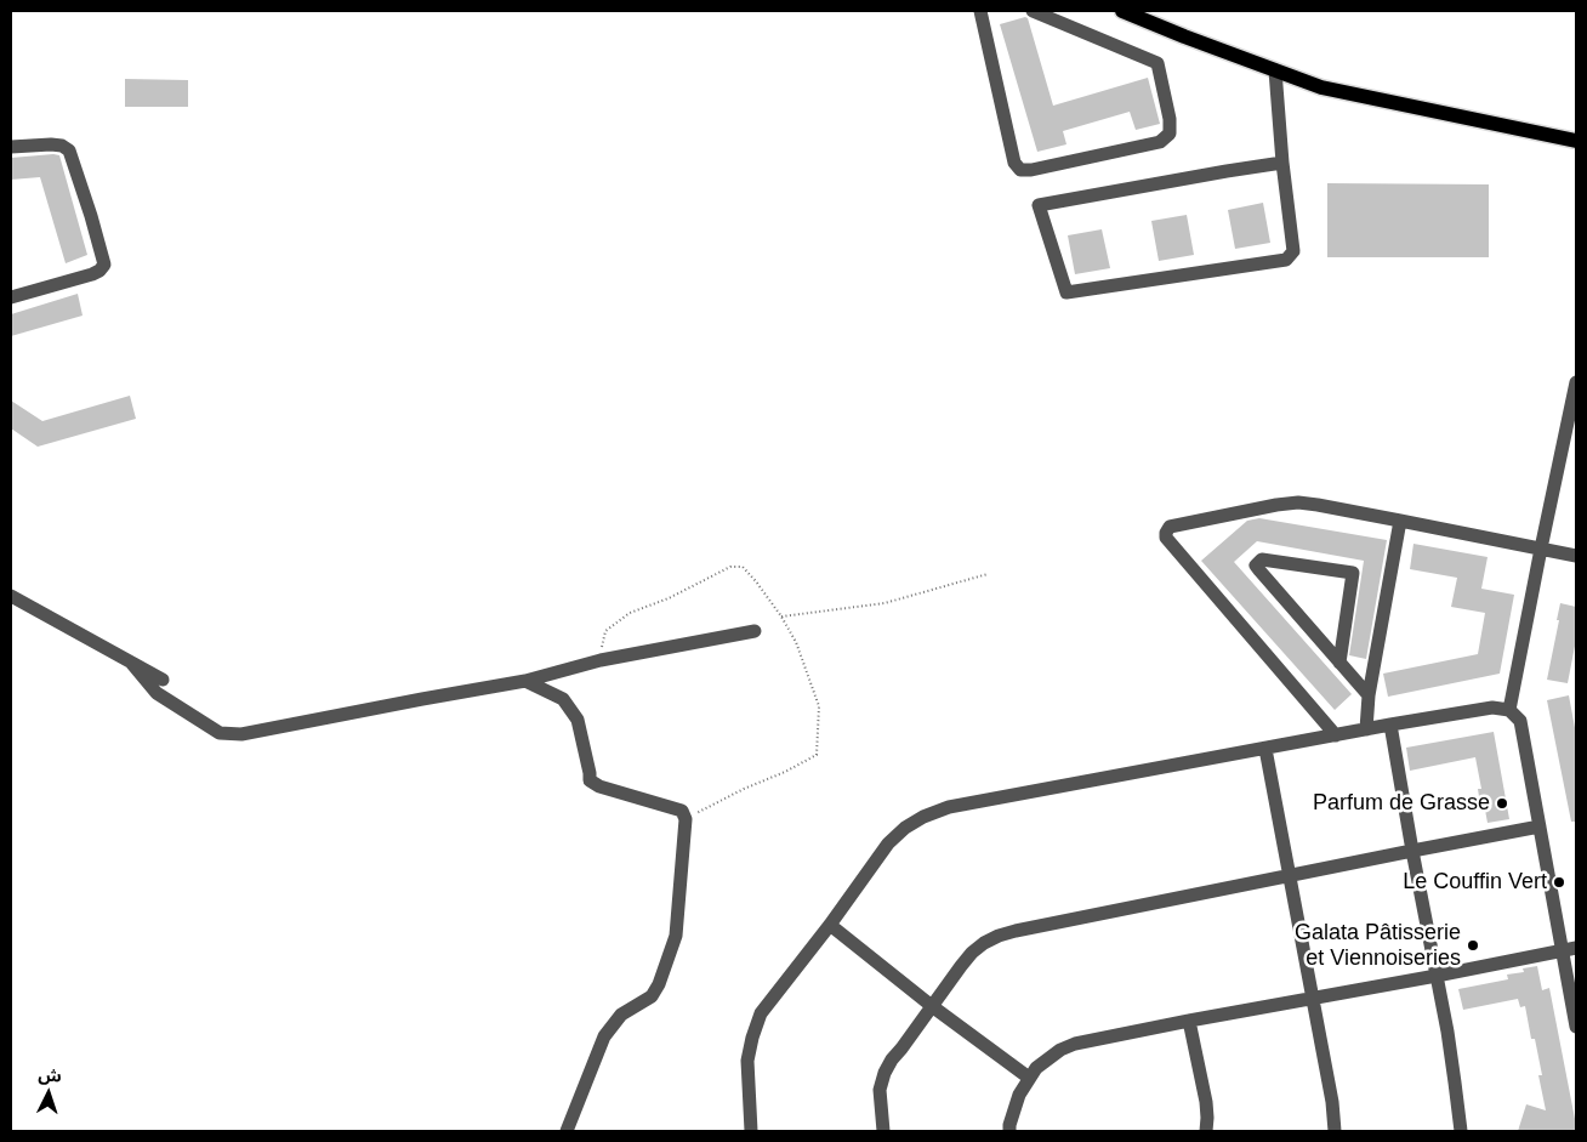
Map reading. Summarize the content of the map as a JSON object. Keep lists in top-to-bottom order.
{
  "places": ["Parfum de Grasse", "Le Couffin Vert", "Galata Pâtisserie et Viennoiseries"],
  "north": "top"
}
